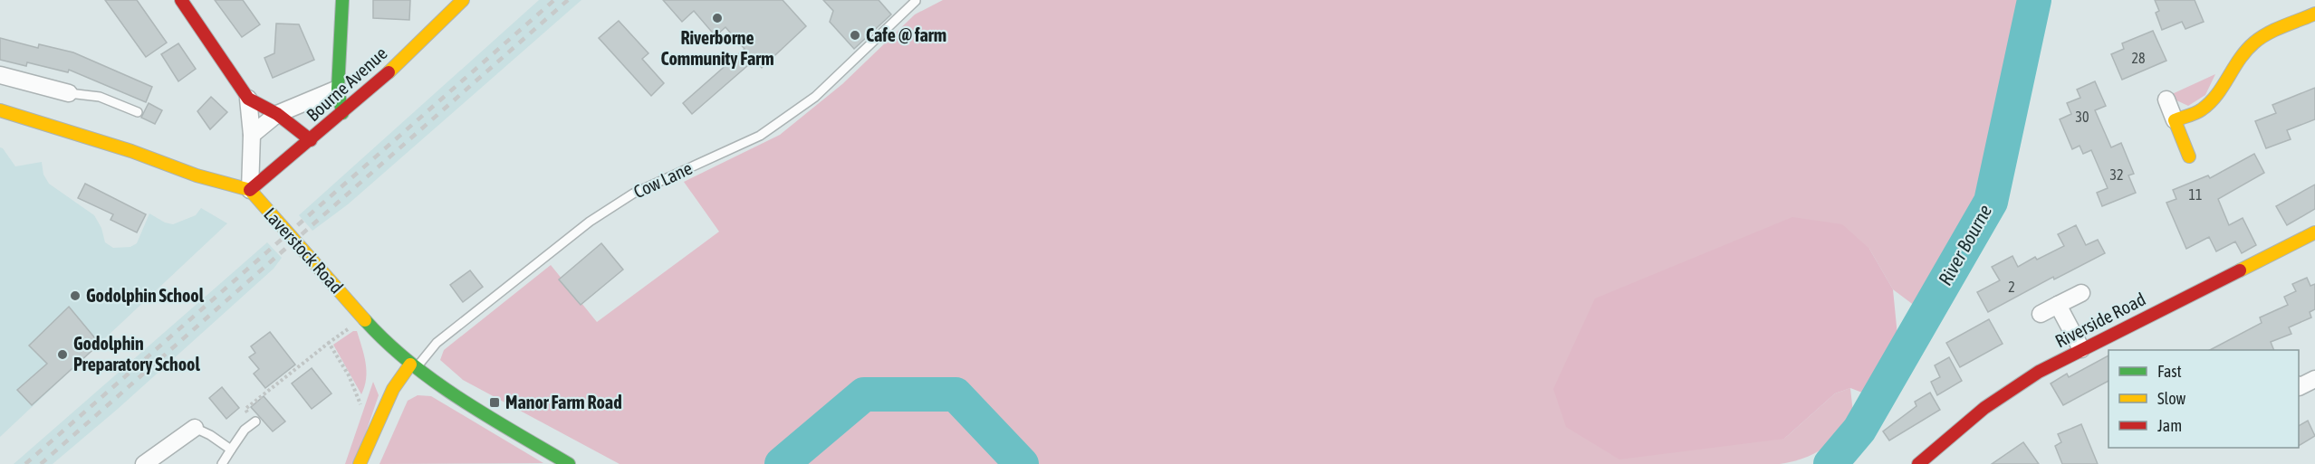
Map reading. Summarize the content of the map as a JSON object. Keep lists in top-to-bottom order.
{
  "streets": {
    "street": ["Bourne Avenue", "Laverstock Road", "Riverside Road"],
    "lane": ["Cow Lane"]
  },
  "crossings": [
    ["Bourne Avenue", "Laverstock Road"],
    ["Cow Lane", "Laverstock Road"]
  ],
  "water": ["River Bourne"],
  "places": {
    "other": [
      "Riverborne Community Farm",
      "Cafe @ farm",
      "Godolphin School",
      "Godolphin Preparatory School"
    ],
    "transit": ["Manor Farm Road"]
  },
  "house_numbers": [
    "28",
    "30",
    "32",
    "11",
    "2"
  ],
  "legend": ["Fast", "Slow", "Jam"]
}
